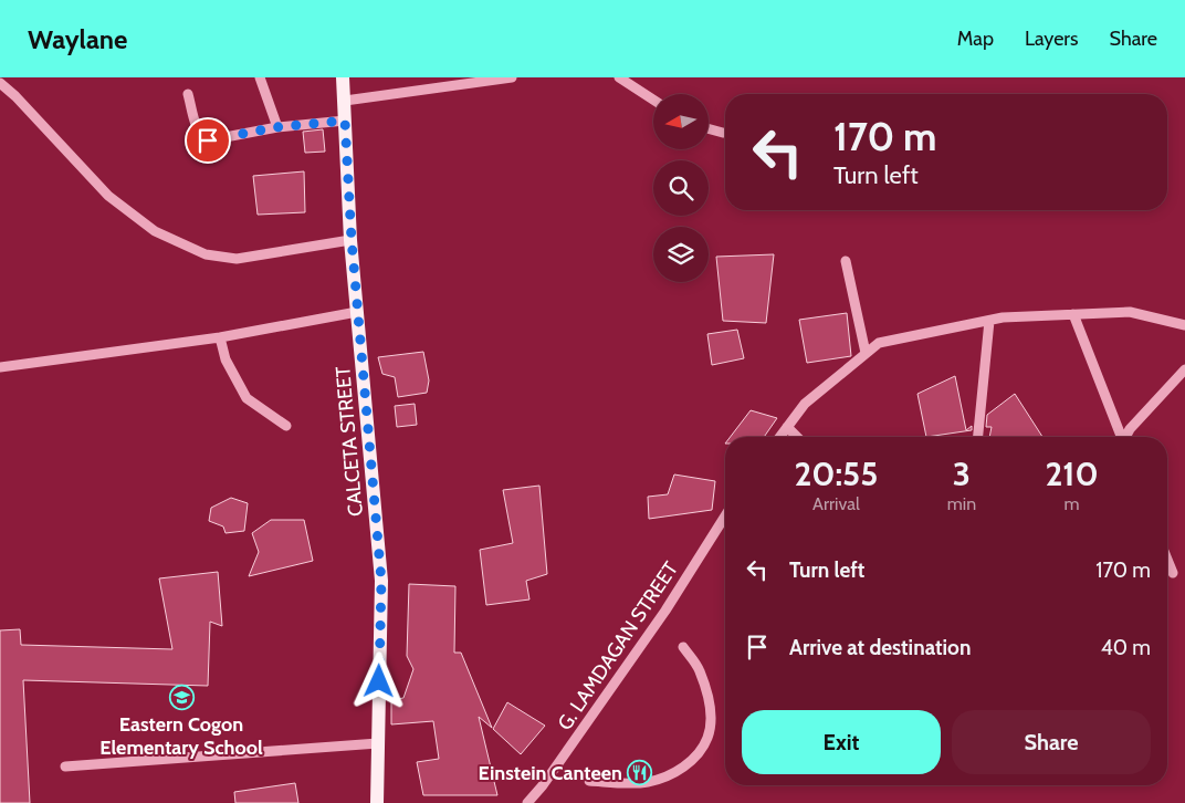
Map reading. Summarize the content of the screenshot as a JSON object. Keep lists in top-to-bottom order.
{
  "streets": {
    "main road": ["CALCETA STREET"],
    "street": ["G. LAMDAGAN STREET"]
  },
  "places": {
    "school or university": ["Eastern Cogon Elementary School"],
    "restaurant": ["Einstein Canteen"]
  },
  "north": "left",
  "page": {
    "header": "Waylane",
    "nav": ["Map", "Layers", "Share"],
    "turn": ["170 m", "Turn left"],
    "eta": [
      "20:55",
      "Arrival",
      "3",
      "min",
      "210",
      "m"
    ],
    "list": [
      {
        "name": "Turn left",
        "value": "170 m"
      },
      {
        "name": "Arrive at destination",
        "value": "40 m"
      }
    ],
    "buttons": ["Exit", "Share"]
  }
}
